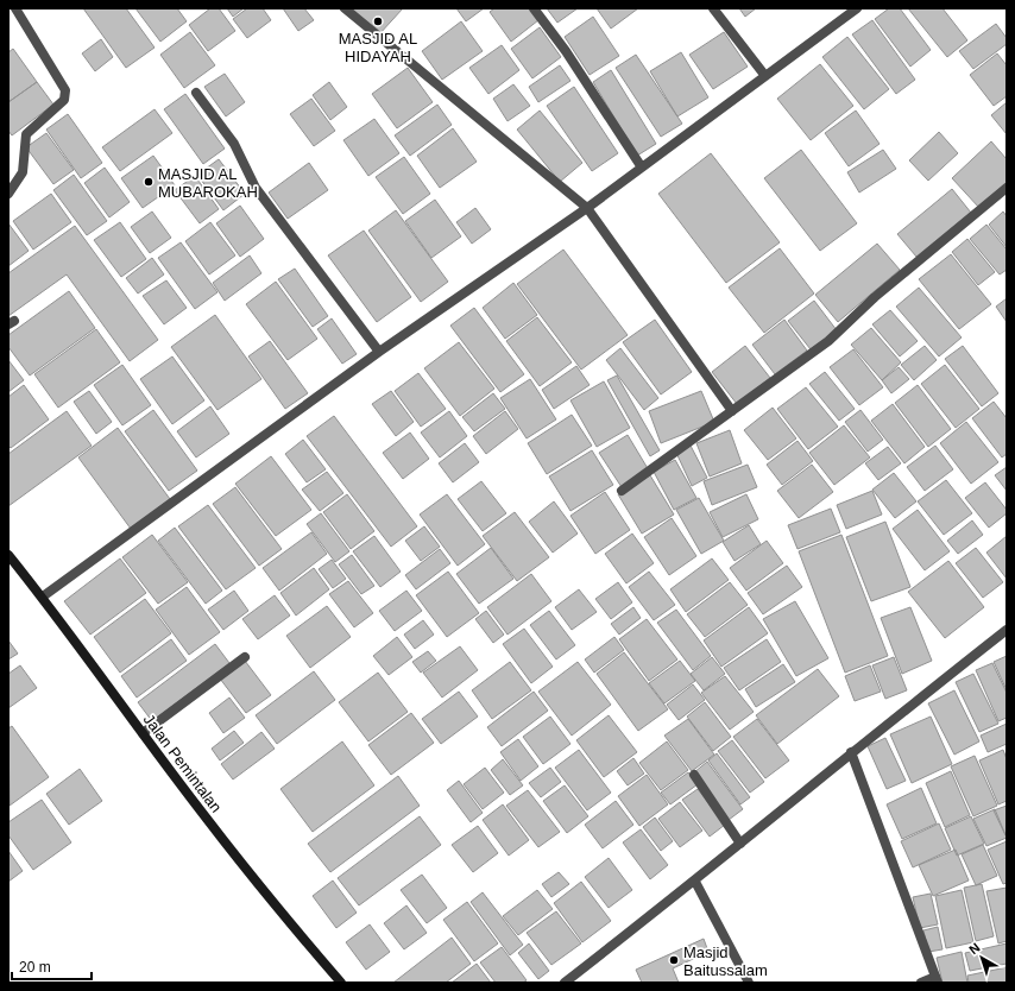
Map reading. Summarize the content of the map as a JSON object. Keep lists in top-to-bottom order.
{
  "streets": {
    "main road": ["Jalan Pemintalan"]
  },
  "places": ["MASJID AL HIDAYAH", "MASJID AL MUBAROKAH", "Masjid Baitussalam"],
  "scale_bar": "20 m",
  "north": "top left"
}
